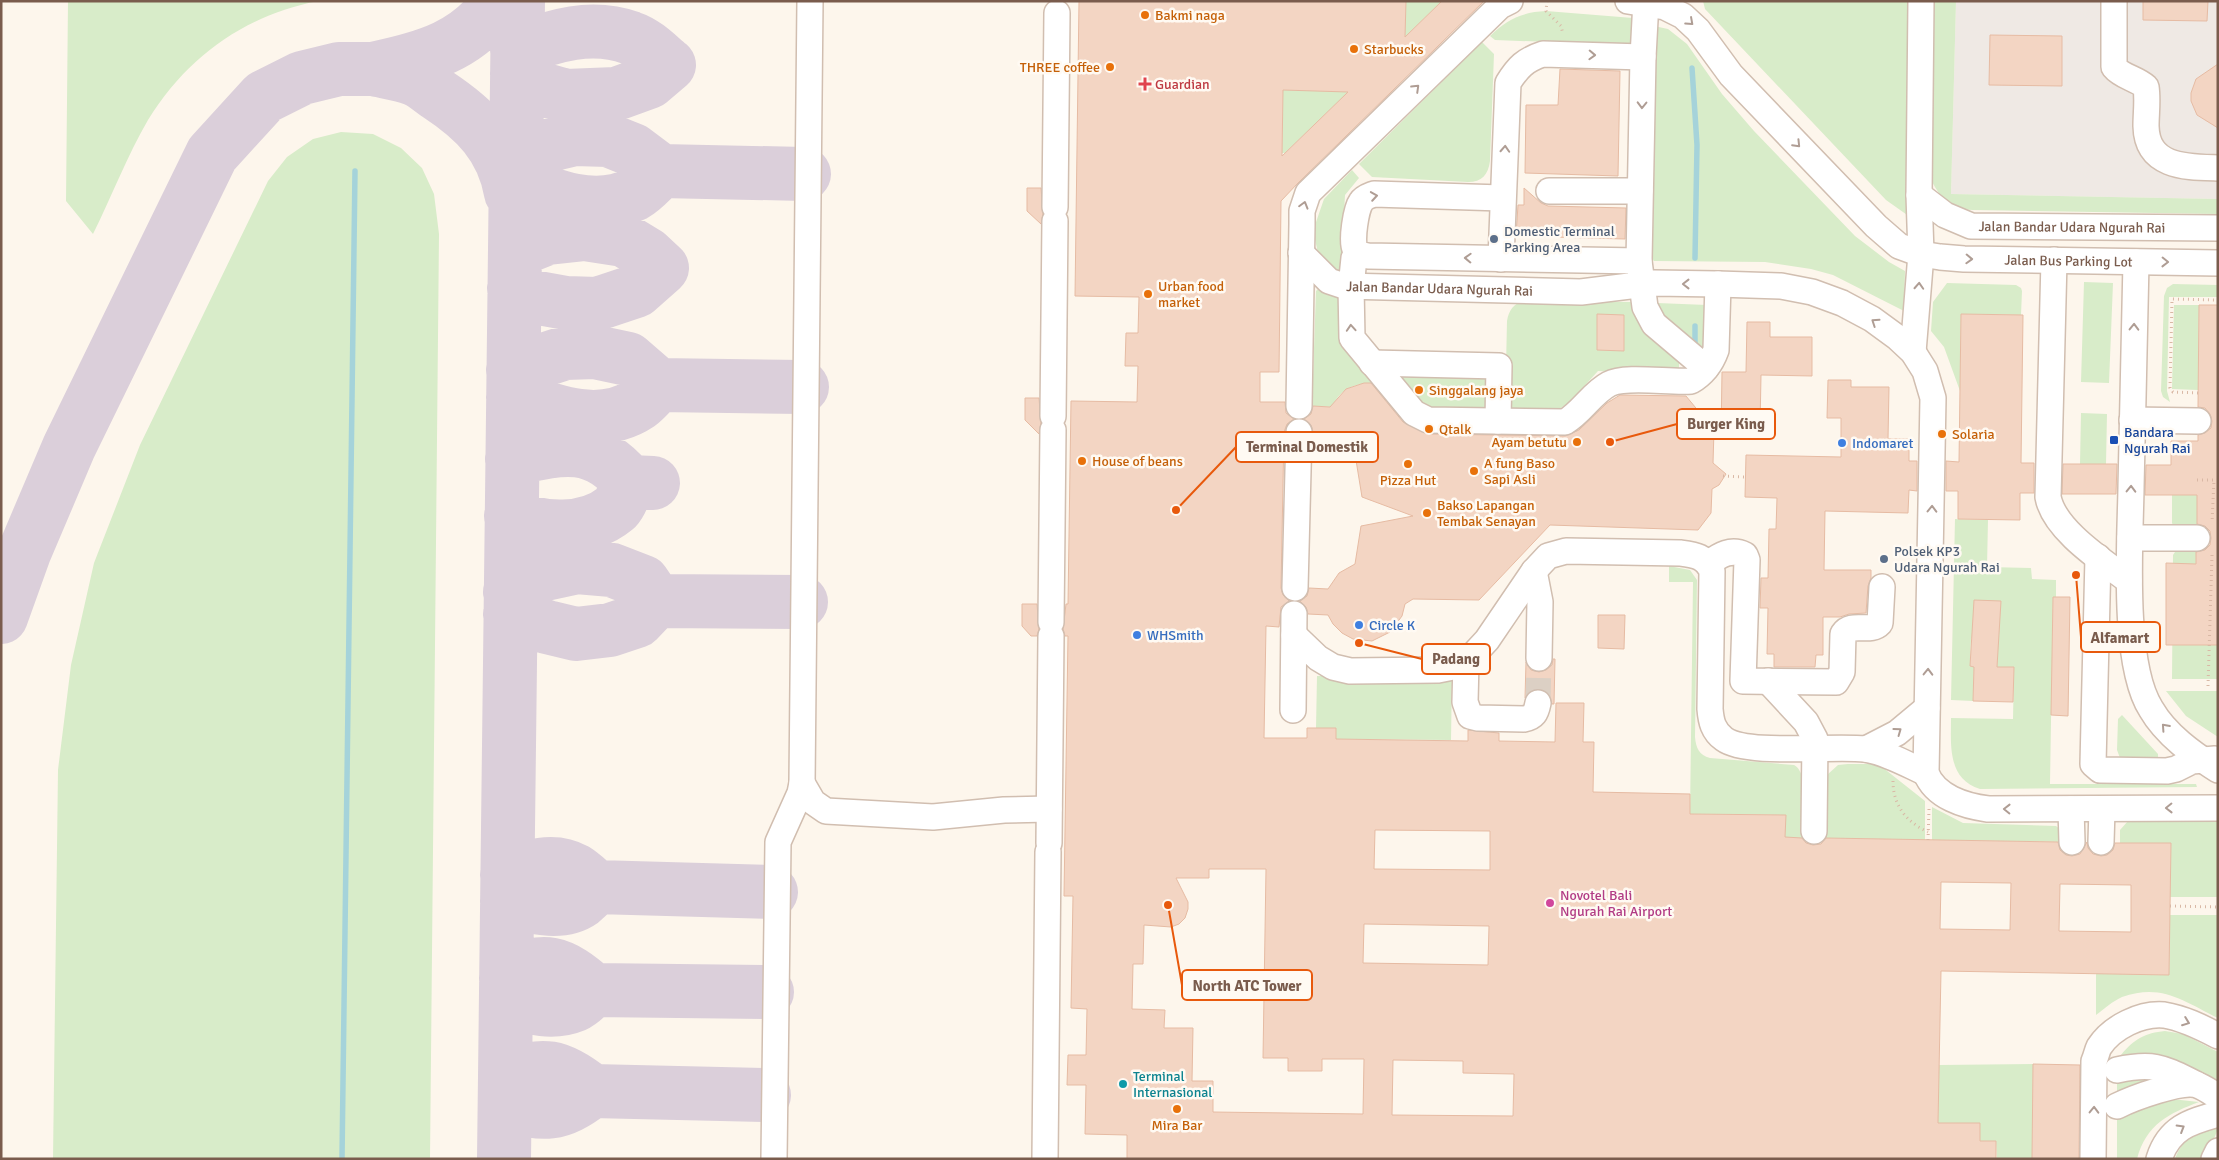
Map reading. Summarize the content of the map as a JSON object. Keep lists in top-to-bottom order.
{
  "streets": {
    "street": ["Jalan Bandar Udara Ngurah Rai", "Jalan Bus Parking Lot"]
  },
  "one_way": ["Jalan Bus Parking Lot"],
  "places": {
    "other": [
      "Bakmi naga",
      "Starbucks",
      "THREE coffee",
      "Domestic Terminal Parking Area",
      "Urban food market",
      "Singgalang jaya",
      "Qtalk",
      "Solaria",
      "Ayam betutu",
      "Burger King",
      "Indomaret",
      "House of beans",
      "Pizza Hut",
      "A fung Baso Sapi Asli",
      "Terminal Domestik",
      "Bakso Lapangan Tembak Senayan",
      "Polsek KP3 Udara Ngurah Rai",
      "Alfamart",
      "Circle K",
      "WHSmith",
      "Padang",
      "Novotel Bali Ngurah Rai Airport",
      "North ATC Tower",
      "Terminal Internasional",
      "Mira Bar"
    ],
    "health": ["Guardian"],
    "transit": ["Bandara Ngurah Rai"]
  }
}
